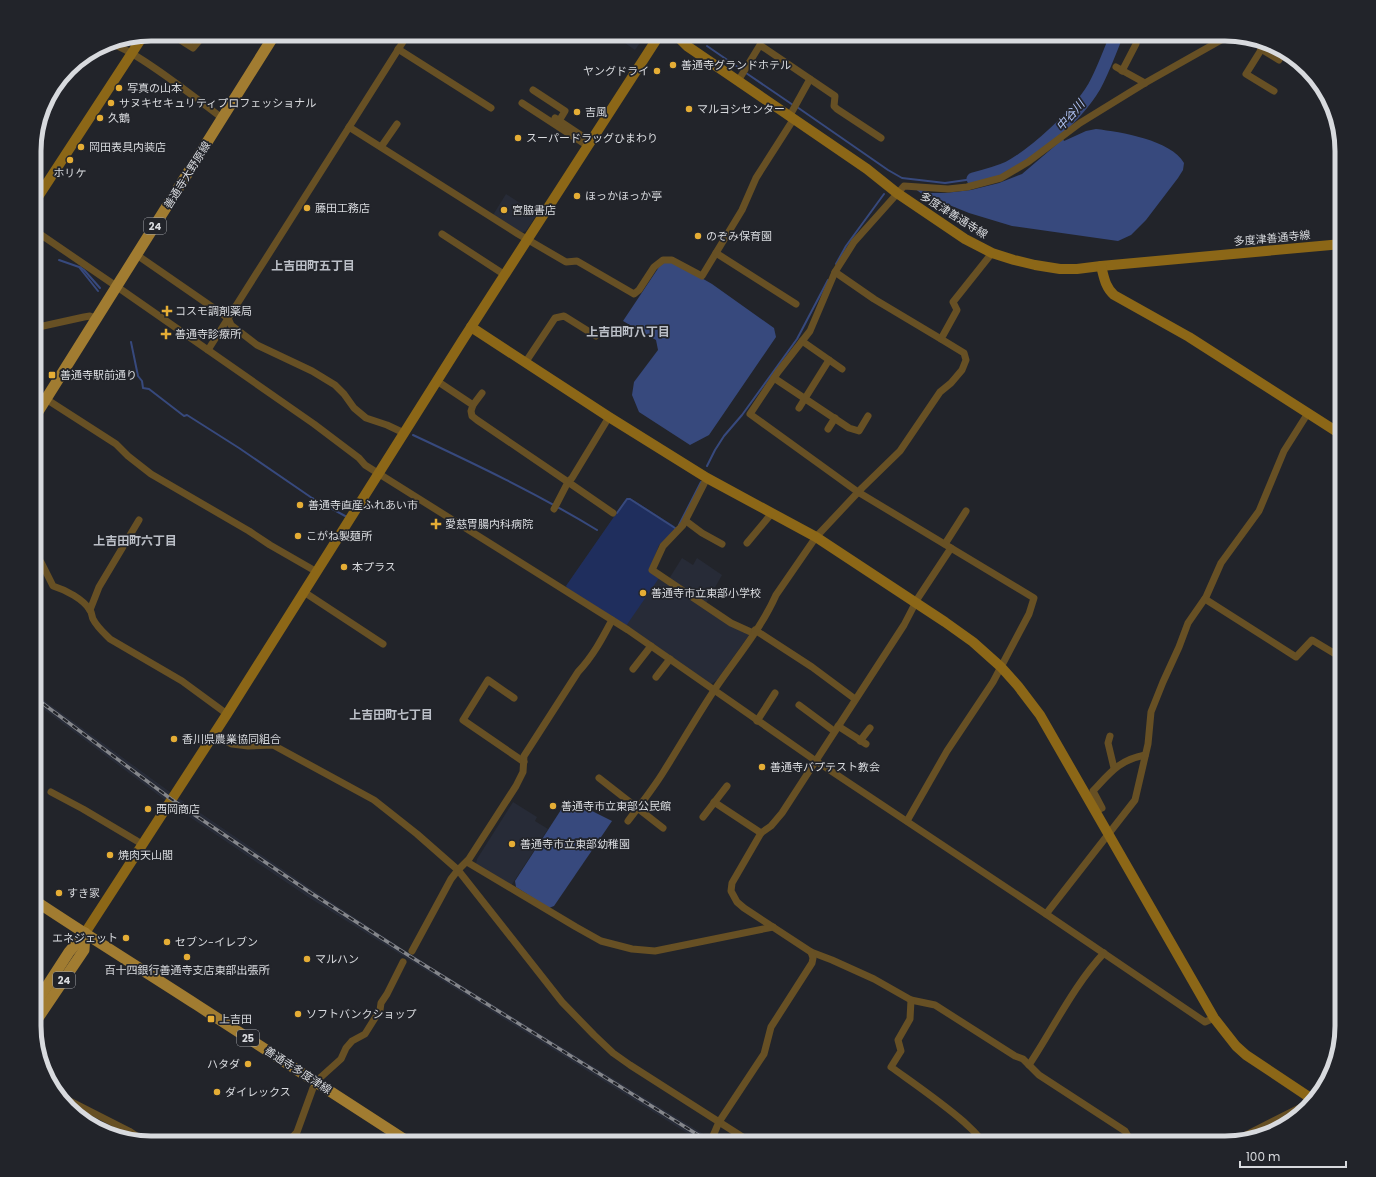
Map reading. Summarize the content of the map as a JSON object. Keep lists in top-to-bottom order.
{
  "streets": {
    "main road": [
      "善通寺大野原線",
      "24",
      "25",
      "善通寺多度津線"
    ],
    "street": ["多度津善通寺線"]
  },
  "crossings": [
    ["24", "善通寺多度津線"]
  ],
  "districts": [
    "上吉田町五丁目",
    "上吉田町八丁目",
    "上吉田町六丁目",
    "上吉田町七丁目"
  ],
  "water": ["中谷川"],
  "places": {
    "other": [
      "善通寺グランドホテル",
      "ヤングドライ",
      "写真の山本",
      "サヌキセキュリティプロフェッショナル",
      "マルヨシセンター",
      "吉風",
      "久鶴",
      "スーパードラッグひまわり",
      "岡田表具内装店",
      "ホリケ",
      "ほっかほっか亭",
      "藤田工務店",
      "宮脇書店",
      "のぞみ保育園",
      "善通寺直産ふれあい市",
      "こがね製麺所",
      "本プラス",
      "善通寺市立東部小学校",
      "香川県農業協同組合",
      "善通寺バプテスト教会",
      "善通寺市立東部公民館",
      "西岡商店",
      "善通寺市立東部幼稚園",
      "焼肉天山閣",
      "すき家",
      "エネジェット",
      "セブン-イレブン",
      "百十四銀行善通寺支店東部出張所",
      "マルハン",
      "ソフトバンクショップ",
      "ハタダ",
      "ダイレックス"
    ],
    "health": ["コスモ調剤薬局", "善通寺診療所", "愛慈胃腸内科病院"],
    "transit": ["善通寺駅前通り", "上吉田"]
  },
  "scale_bar": "100 m"
}
